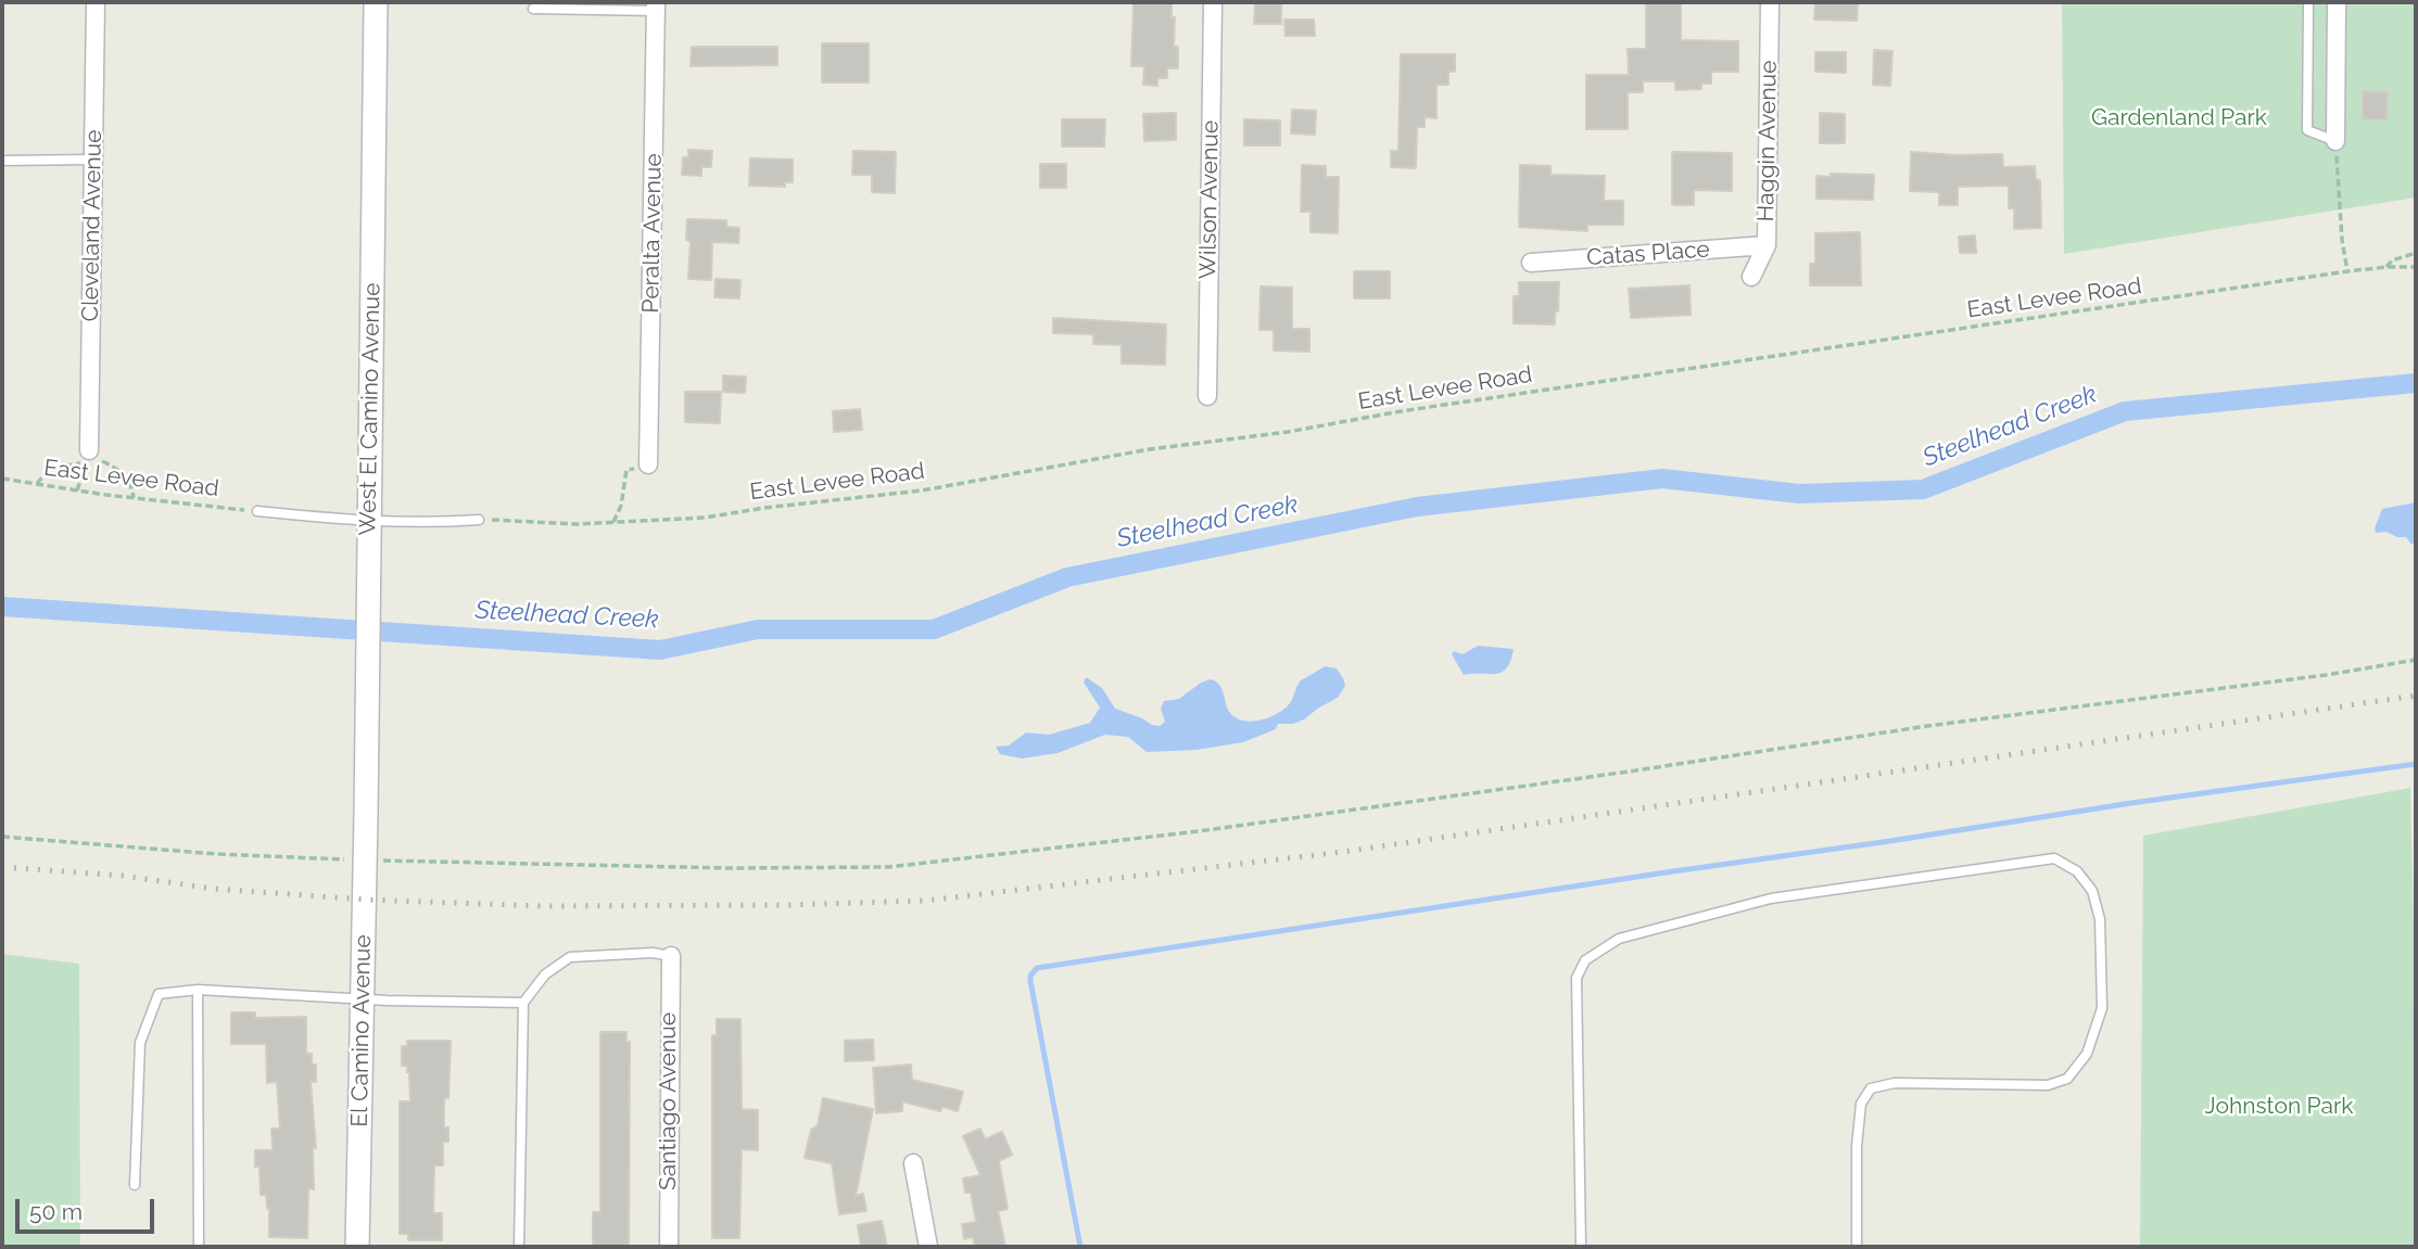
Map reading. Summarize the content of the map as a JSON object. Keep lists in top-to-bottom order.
{
  "streets": {
    "main road": ["West El Camino Avenue", "El Camino Avenue"],
    "street": [
      "Haggin Avenue",
      "Wilson Avenue",
      "Cleveland Avenue",
      "Peralta Avenue",
      "Catas Place",
      "Santiago Avenue"
    ],
    "path": ["East Levee Road"]
  },
  "crossings": [
    ["Haggin Avenue", "Catas Place"],
    ["West El Camino Avenue", "El Camino Avenue"]
  ],
  "water": ["Steelhead Creek"],
  "parks": ["Gardenland Park", "Johnston Park"],
  "scale_bar": "50 m"
}
